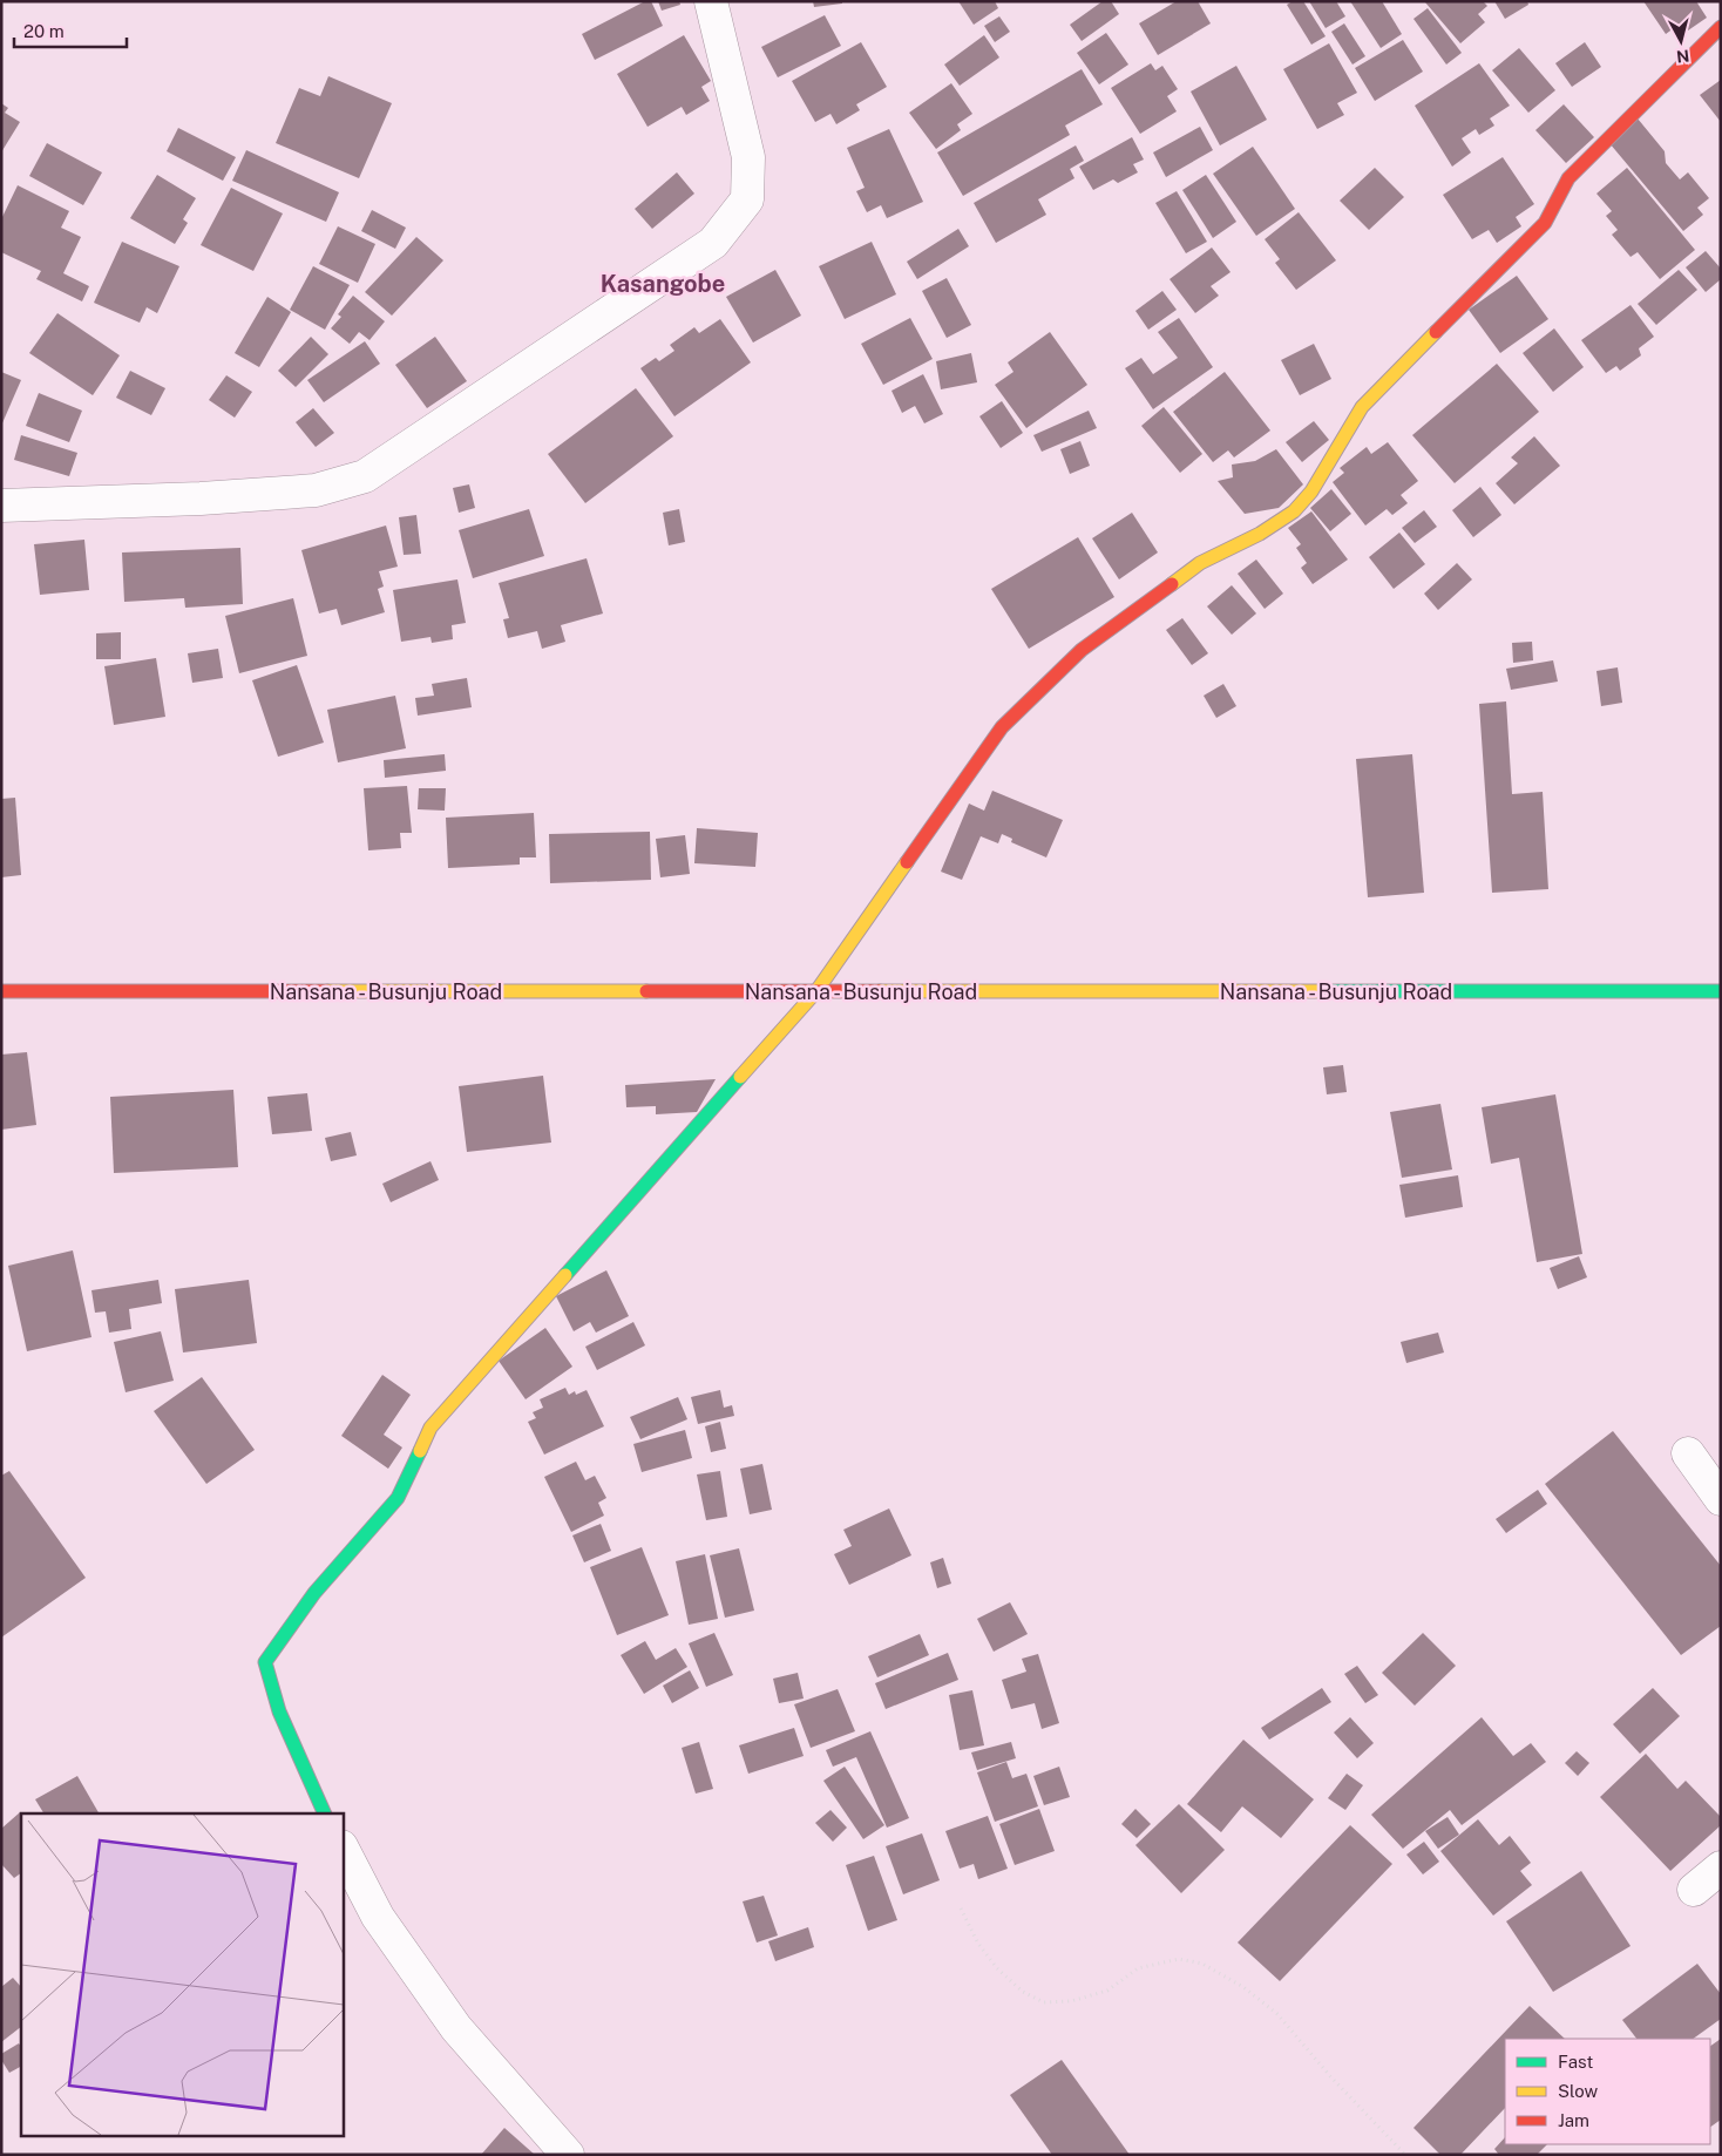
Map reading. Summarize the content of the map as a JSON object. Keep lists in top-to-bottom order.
{
  "streets": {
    "street": ["Nansana - Busunju Road"]
  },
  "districts": ["Kasangobe"],
  "legend": ["Fast", "Slow", "Jam"],
  "scale_bar": "20 m",
  "north": "bottom"
}
